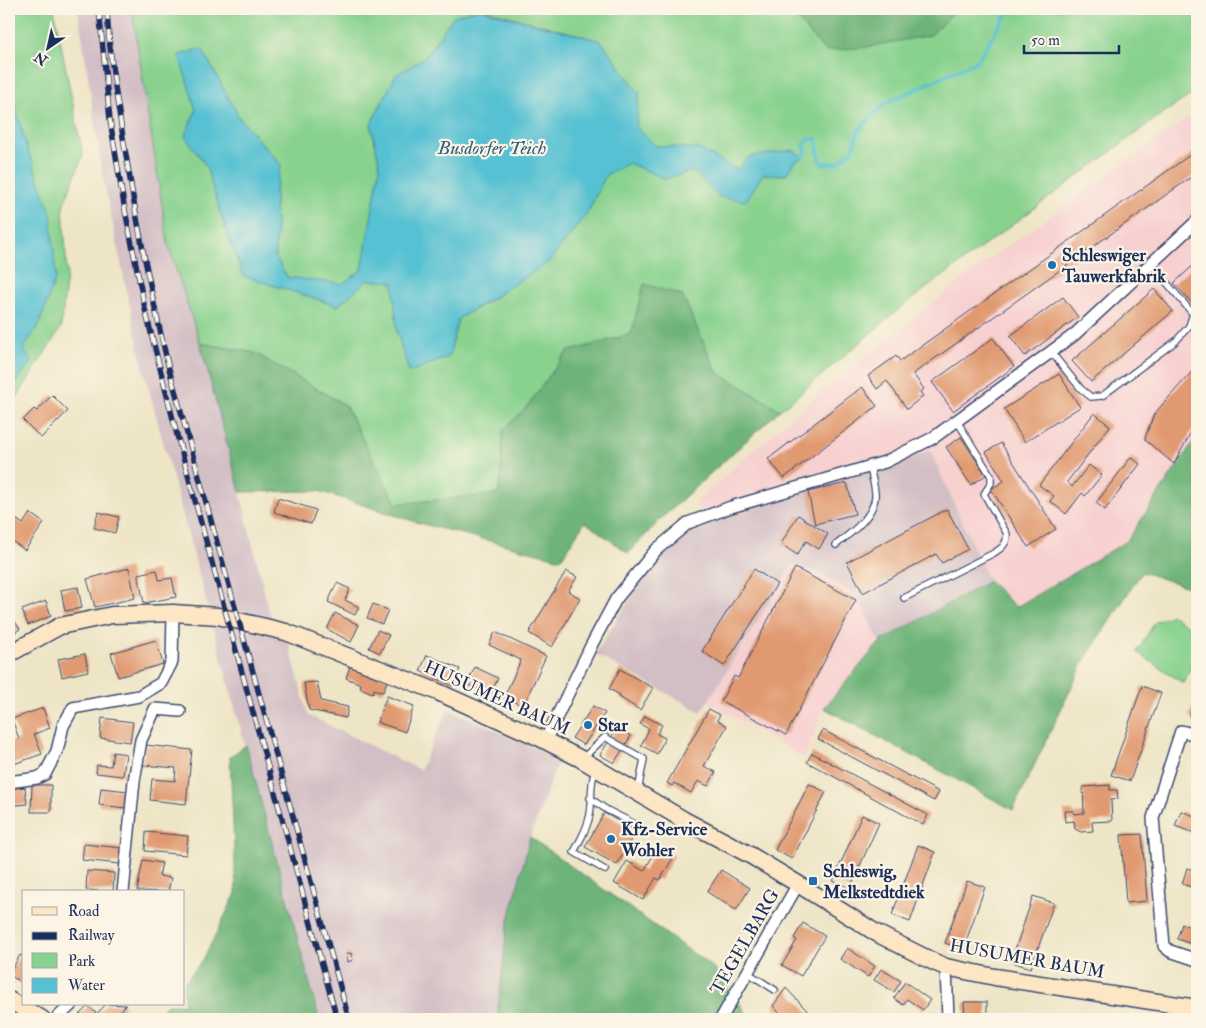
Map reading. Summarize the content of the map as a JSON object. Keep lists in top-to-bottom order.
{
  "streets": {
    "street": ["HUSUMER BAUM", "TEGELBARG"]
  },
  "crossings": [
    ["HUSUMER BAUM", "TEGELBARG"]
  ],
  "water": ["Busdorfer Teich"],
  "places": {
    "other": ["Schleswiger Tauwerkfabrik", "Star", "Kfz-Service Wohler"],
    "transit": ["Schleswig, Melkstedtdiek"]
  },
  "legend": [
    "Road",
    "Railway",
    "Park",
    "Water"
  ],
  "scale_bar": "50 m",
  "north": "bottom left"
}
